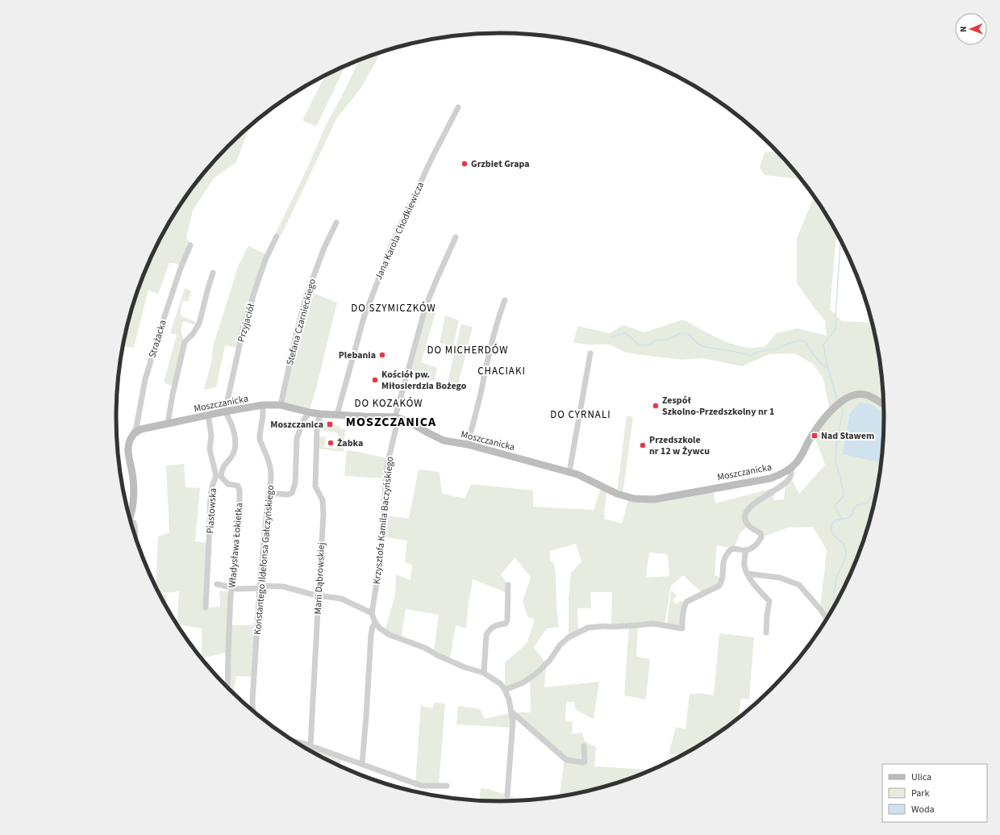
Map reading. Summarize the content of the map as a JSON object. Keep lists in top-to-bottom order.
{
  "streets": {
    "street": [
      "Jana Karola Chodkiewicza",
      "Stefana Czarnieckiego",
      "Przyjaciół",
      "Strażacka",
      "Moszczanicka",
      "Piastowska",
      "Krzysztofa Kamila Baczyńskiego",
      "Władysława Łokietka",
      "Konstantego Ildefonsa Gałczyńskiego",
      "Marii Dąbrowskiej"
    ]
  },
  "crossings": [
    ["Jana Karola Chodkiewicza", "Moszczanicka"],
    ["Stefana Czarnieckiego", "Moszczanicka"],
    ["Przyjaciół", "Moszczanicka"],
    ["Strażacka", "Moszczanicka"],
    ["Moszczanicka", "Piastowska"],
    ["Moszczanicka", "Krzysztofa Kamila Baczyńskiego"],
    ["Moszczanicka", "Konstantego Ildefonsa Gałczyńskiego"],
    ["Moszczanicka", "Marii Dąbrowskiej"],
    ["Piastowska", "Władysława Łokietka"]
  ],
  "districts": [
    "DO SZYMICZKÓW",
    "DO MICHERDÓW",
    "CHACIAKI",
    "DO KOZAKÓW",
    "DO CYRNALI",
    "MOSZCZANICA"
  ],
  "places": {
    "other": [
      "Grzbiet Grapa",
      "Plebania",
      "Kościół pw. Miłosierdzia Bożego",
      "Zespół Szkolno-Przedszkolny nr 1",
      "Żabka",
      "Przedszkole nr 12 w Żywcu"
    ],
    "transit": ["Moszczanica", "Nad Stawem"]
  },
  "legend": ["Ulica", "Park", "Woda"],
  "north": "left"
}
